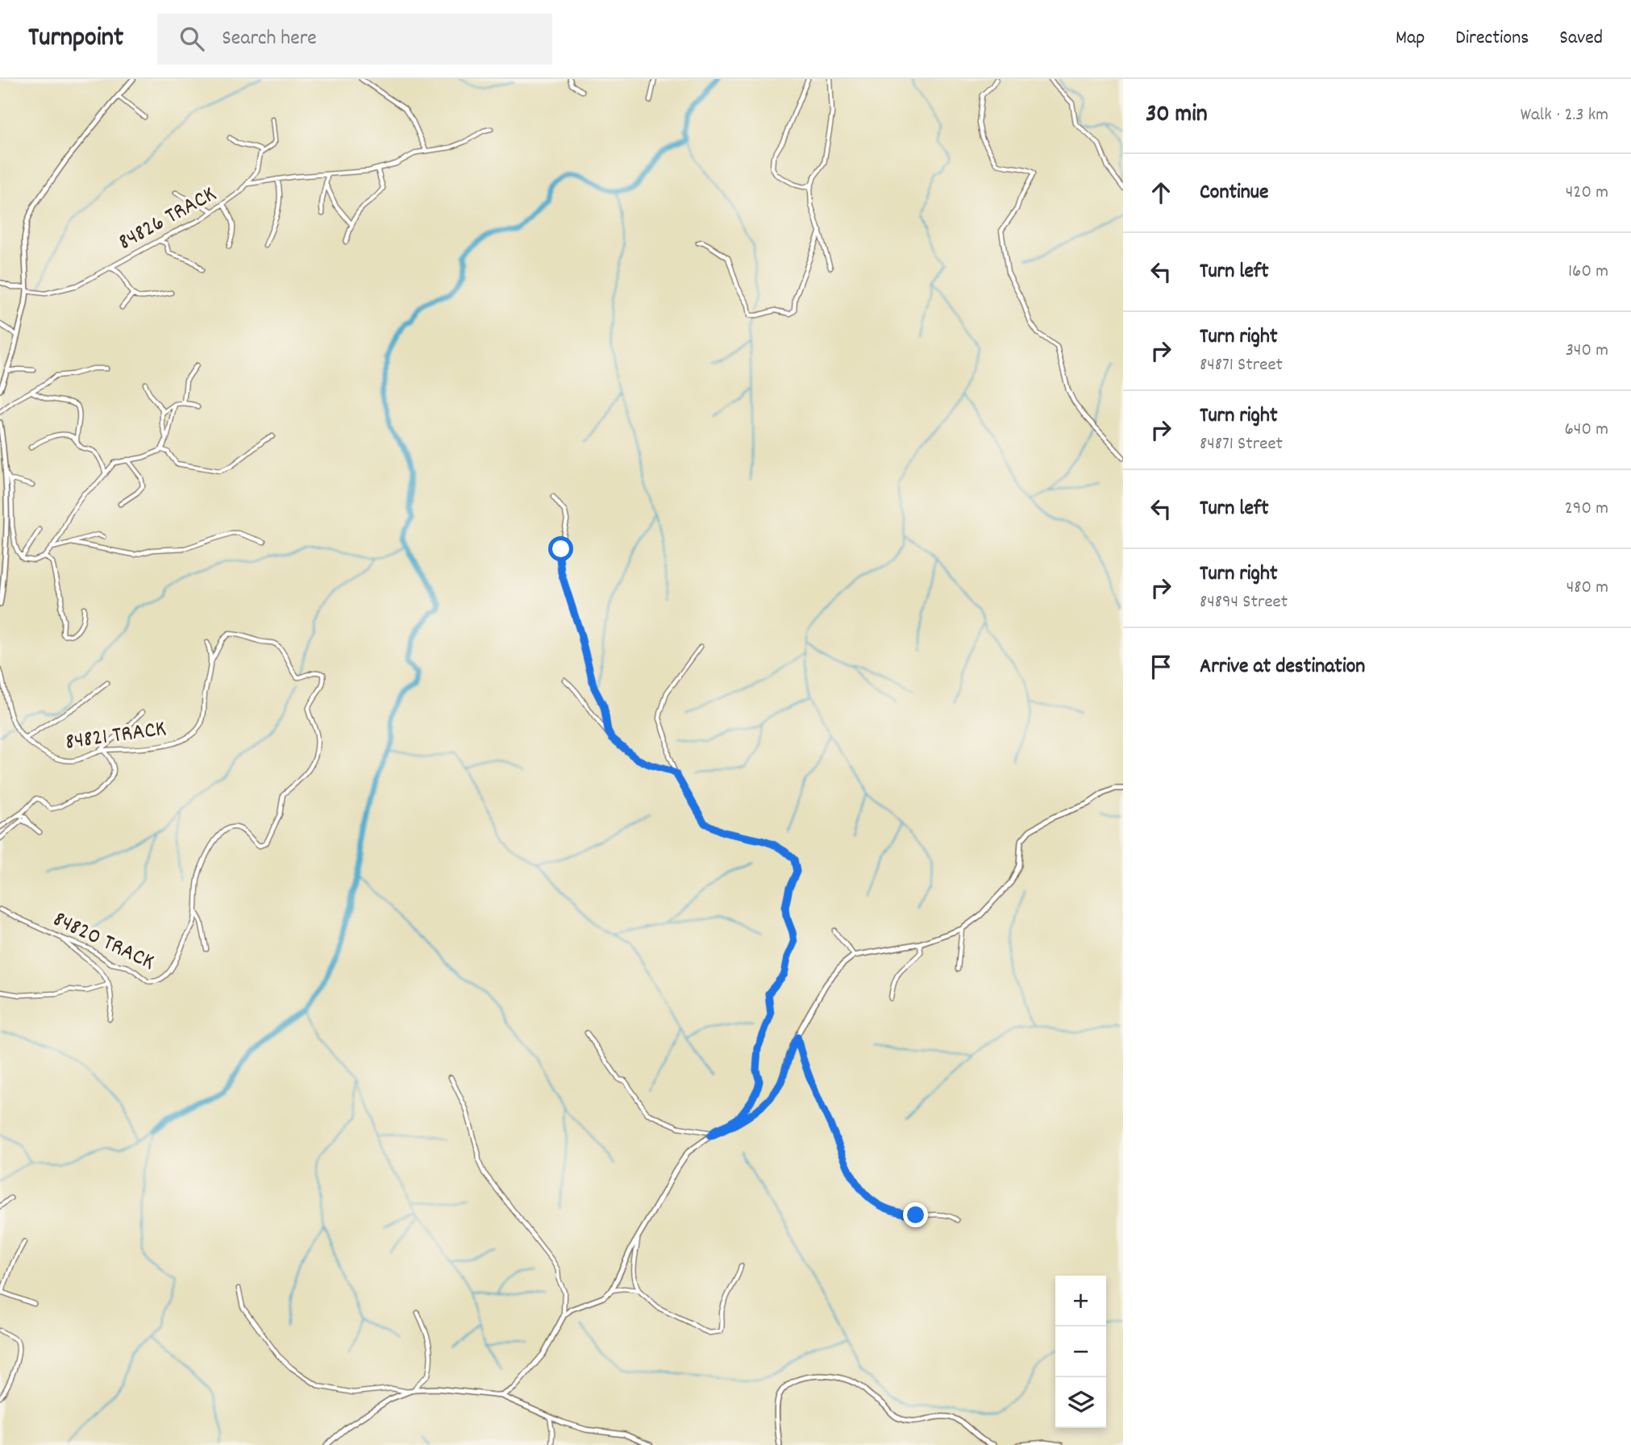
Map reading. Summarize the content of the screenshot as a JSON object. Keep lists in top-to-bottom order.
{
  "streets": {
    "street": ["84826 TRACK", "84821 TRACK", "84820 TRACK"]
  },
  "crossings": [
    ["84821 TRACK", "84820 TRACK"]
  ],
  "page": {
    "header": "Turnpoint",
    "search": "Search here",
    "nav": ["Map", "Directions", "Saved"],
    "heading": ["30 min", "Walk · 2.3 km"],
    "list": [
      ["Continue", "420 m"],
      ["Turn left", "160 m"],
      ["Turn right", "84871 Street", "340 m"],
      ["Turn right", "84871 Street", "640 m"],
      ["Turn left", "290 m"],
      ["Turn right", "84894 Street", "480 m"],
      "Arrive at destination"
    ],
    "map_buttons": ["+", "−"]
  }
}
